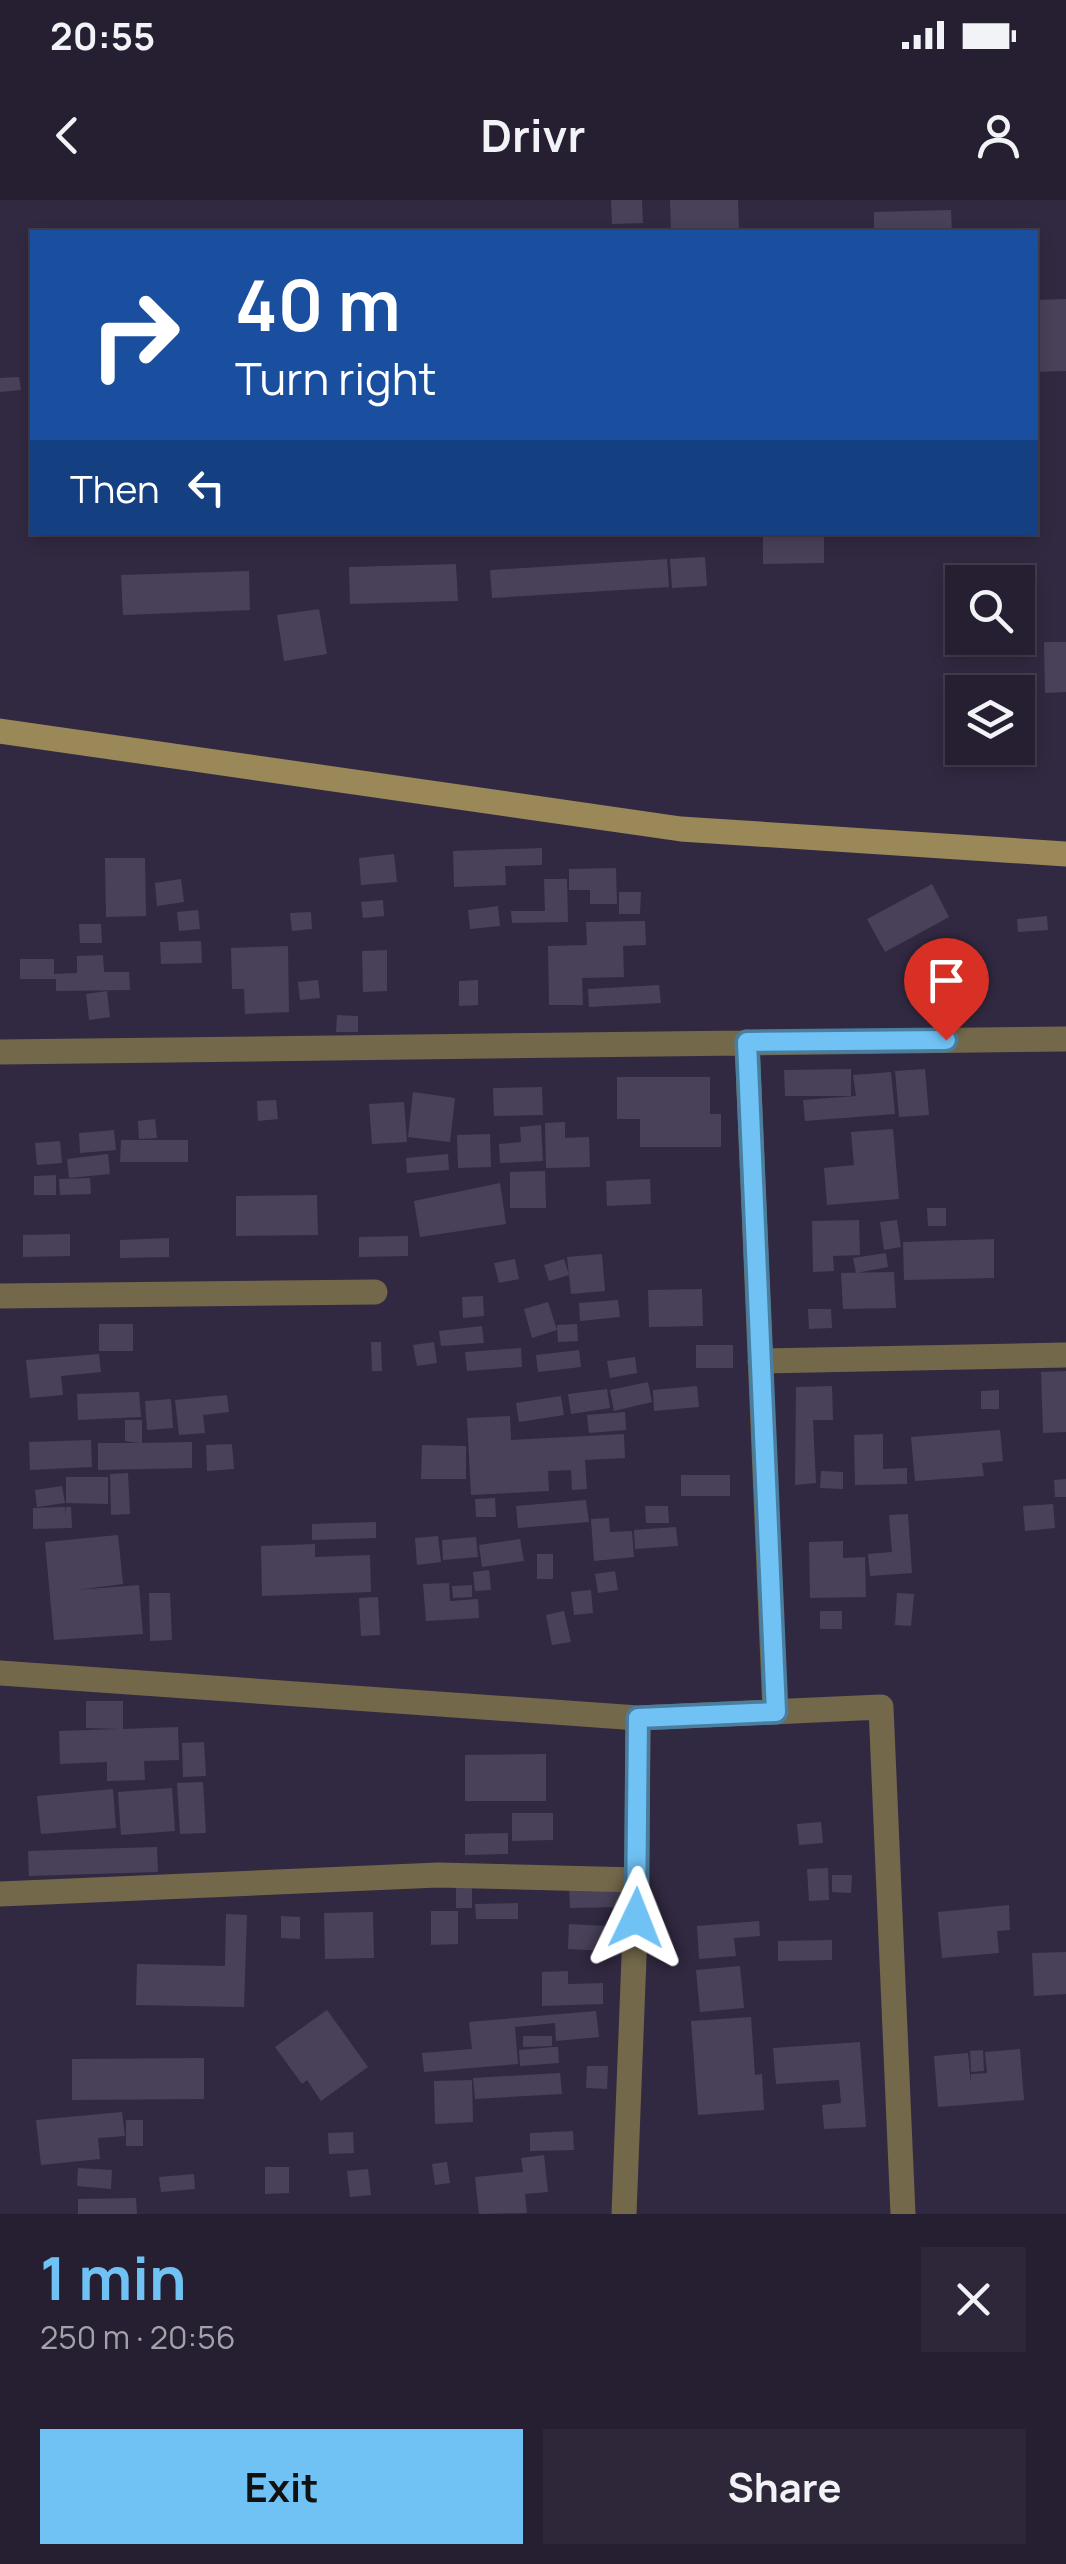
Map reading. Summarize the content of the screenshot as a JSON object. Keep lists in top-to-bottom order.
{
  "page": {
    "status": "20:55",
    "header": "Drivr",
    "turn": ["40 m", "Turn right"],
    "then": "Then",
    "heading": ["1 min", "250 m · 20:56"],
    "buttons": ["Exit", "Share"]
  }
}
